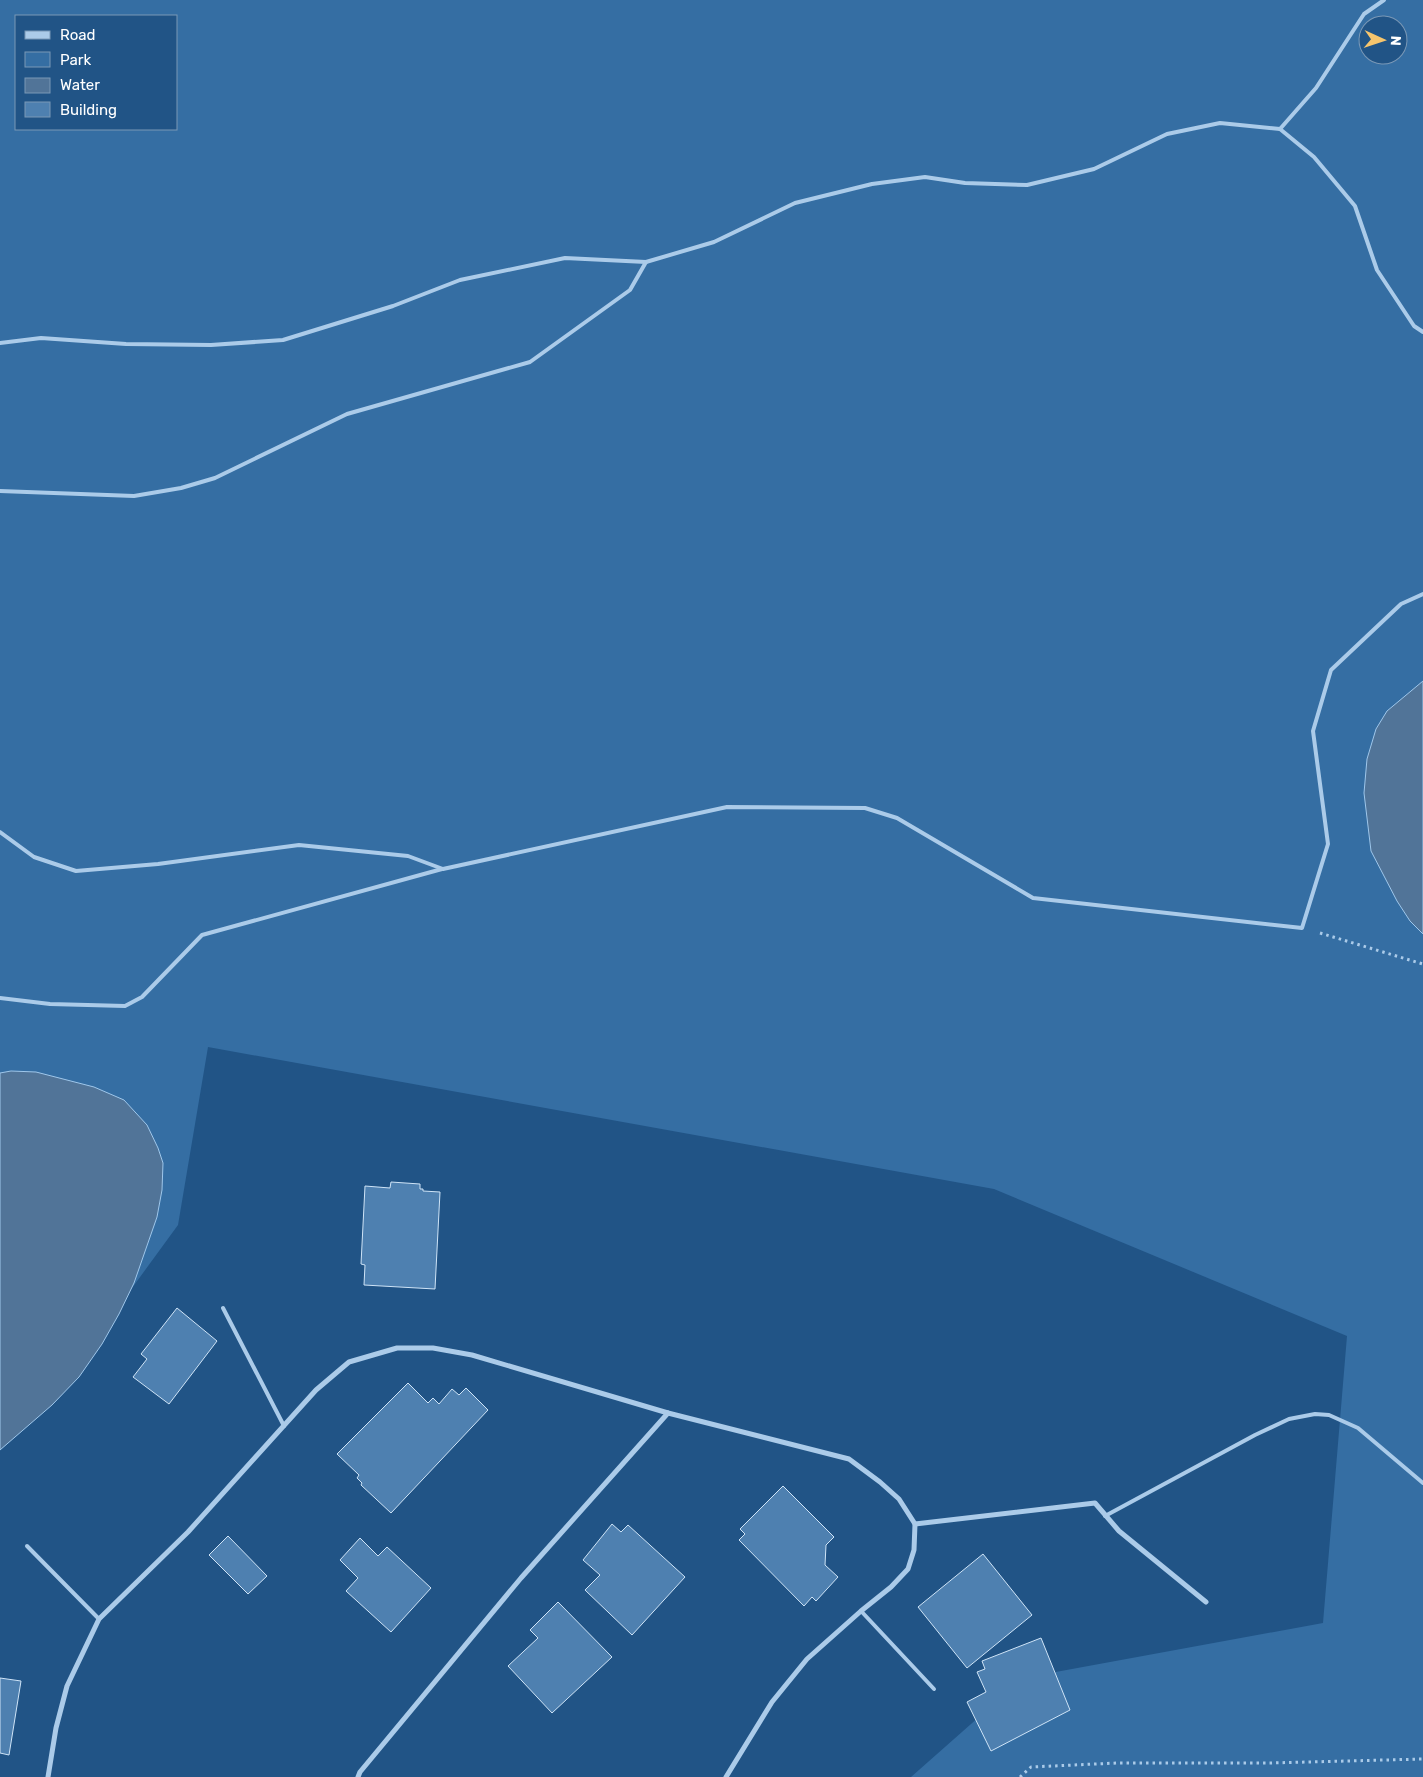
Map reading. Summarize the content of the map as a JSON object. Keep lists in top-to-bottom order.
{
  "legend": [
    "Road",
    "Park",
    "Water",
    "Building"
  ],
  "north": "right"
}
